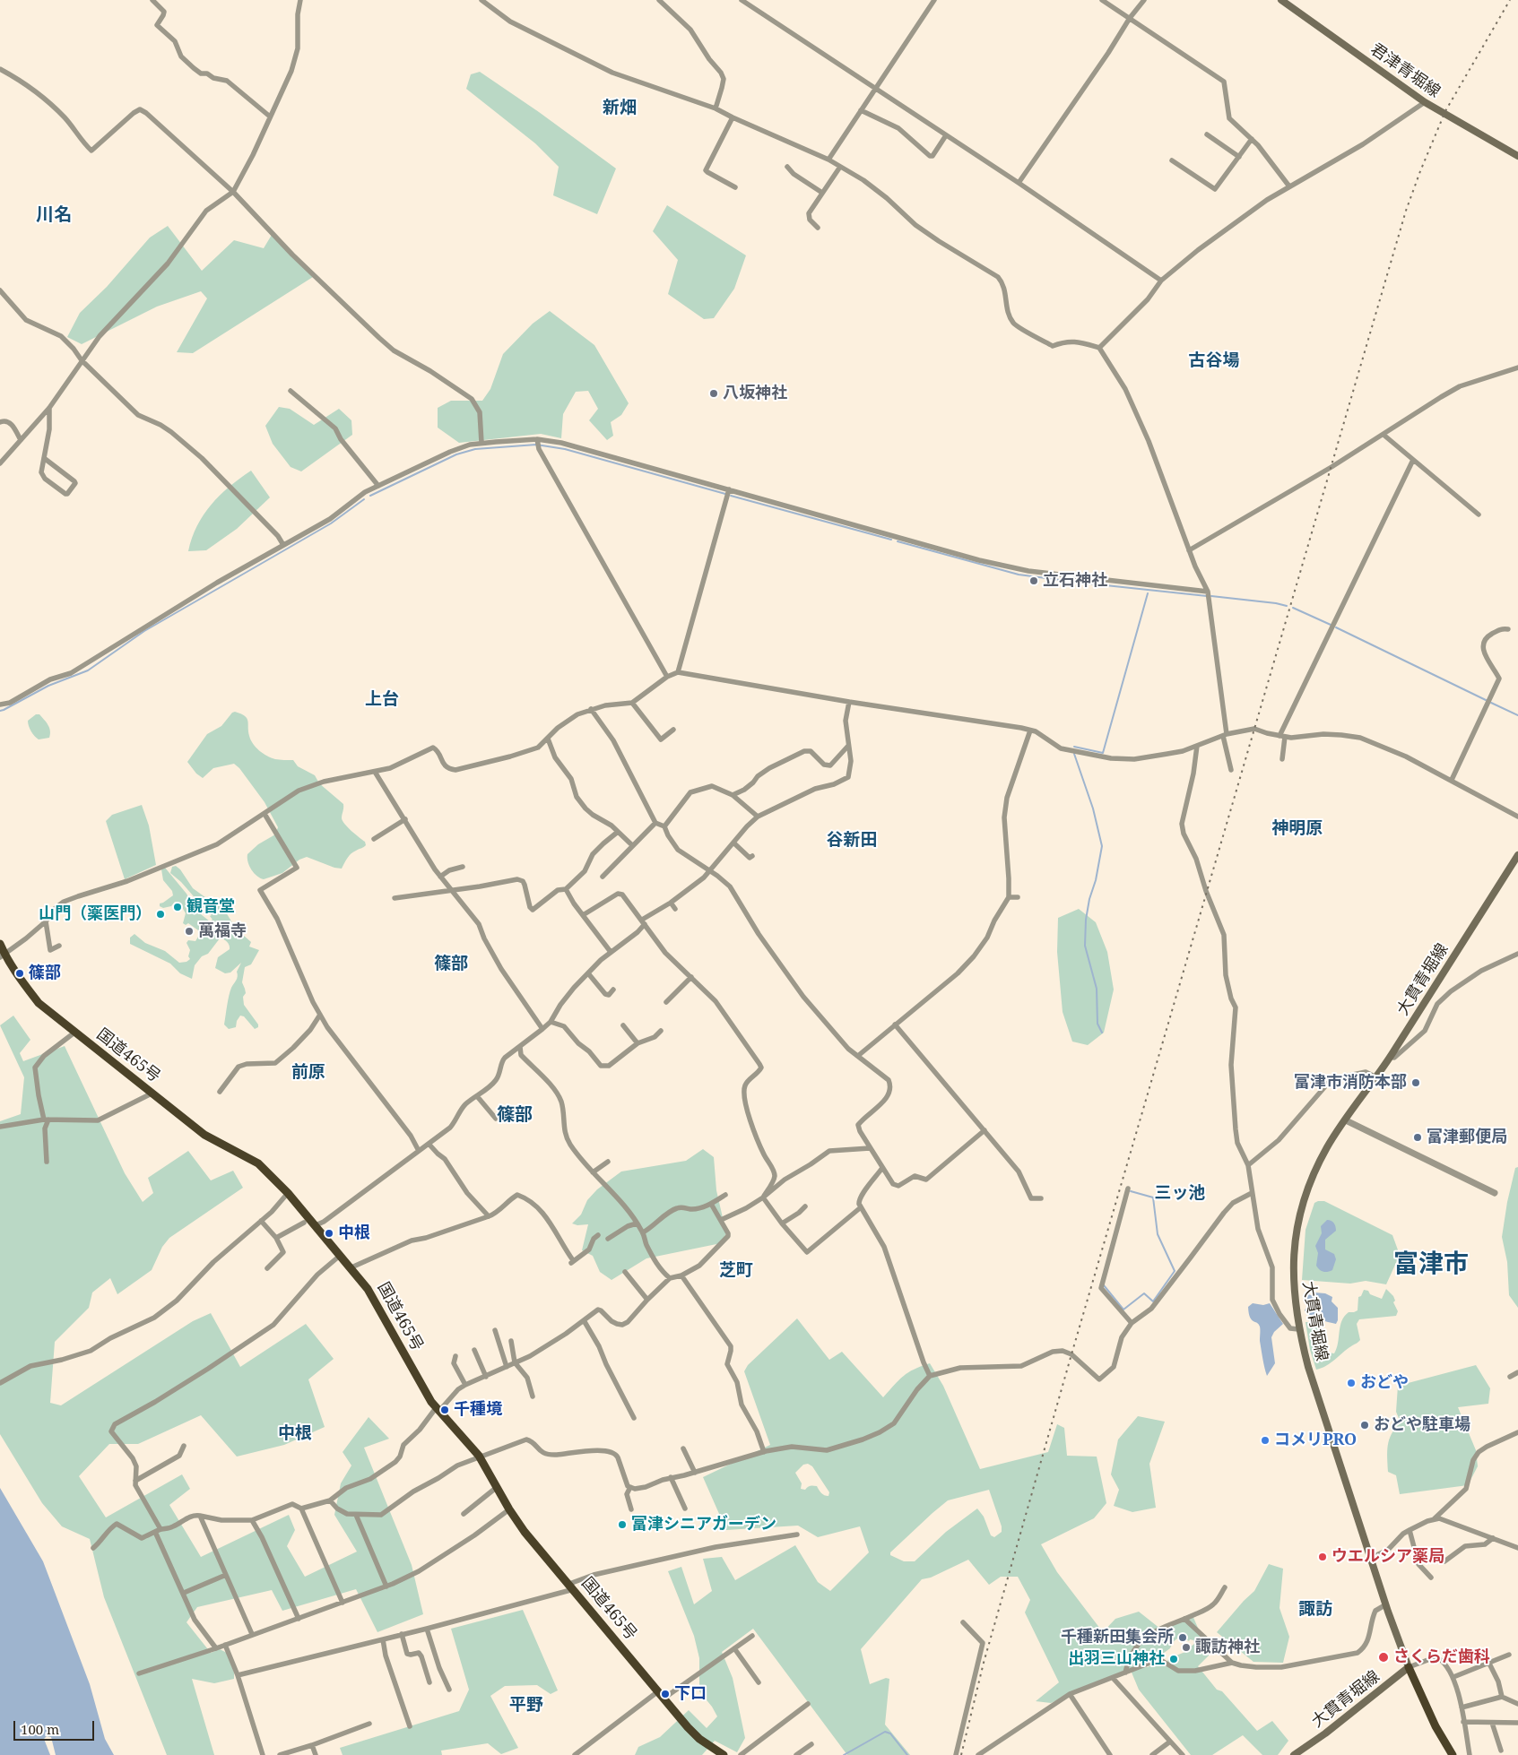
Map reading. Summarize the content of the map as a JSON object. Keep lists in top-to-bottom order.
{
  "streets": {
    "highway": ["国道465号"],
    "main road": ["君津青堀線", "大貫青堀線"]
  },
  "districts": [
    "新畑",
    "川名",
    "古谷場",
    "上台",
    "神明原",
    "谷新田",
    "篠部",
    "前原",
    "篠部",
    "三ッ池",
    "富津市",
    "芝町",
    "中根",
    "諏訪",
    "平野"
  ],
  "places": [
    "八坂神社",
    "立石神社",
    "観音堂",
    "山門（薬医門）",
    "萬福寺",
    "篠部",
    "富津市消防本部",
    "富津郵便局",
    "中根",
    "おどや",
    "千種境",
    "おどや駐車場",
    "コメリPRO",
    "富津シニアガーデン",
    "ウエルシア薬局",
    "千種新田集会所",
    "諏訪神社",
    "さくらだ歯科",
    "出羽三山神社",
    "下口"
  ],
  "scale_bar": "100 m"
}
